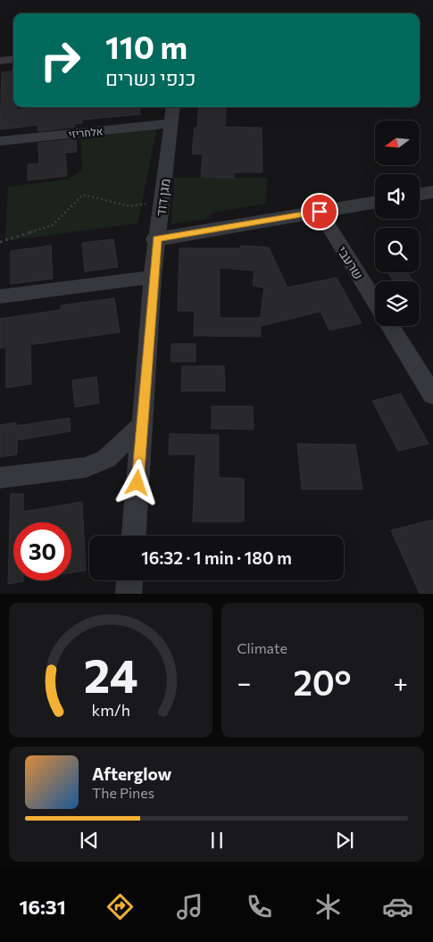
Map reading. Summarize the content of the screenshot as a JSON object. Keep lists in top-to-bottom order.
{
  "streets": {
    "street": ["אלחריזי", "מגן דוד", "שרעבי"]
  },
  "crossings": [
    ["אלחריזי", "מגן דוד"]
  ],
  "north": "left",
  "page": {
    "turn": ["110 m", "כנפי נשרים"],
    "limit": "30",
    "trip": "16:32 · 1 min · 180 m",
    "tile": "Climate",
    "heat": ["−", "20°", "+"],
    "song": ["Afterglow", "The Pines"],
    "tabs": "16:31",
    "gauge": ["24", "km/h"]
  }
}
